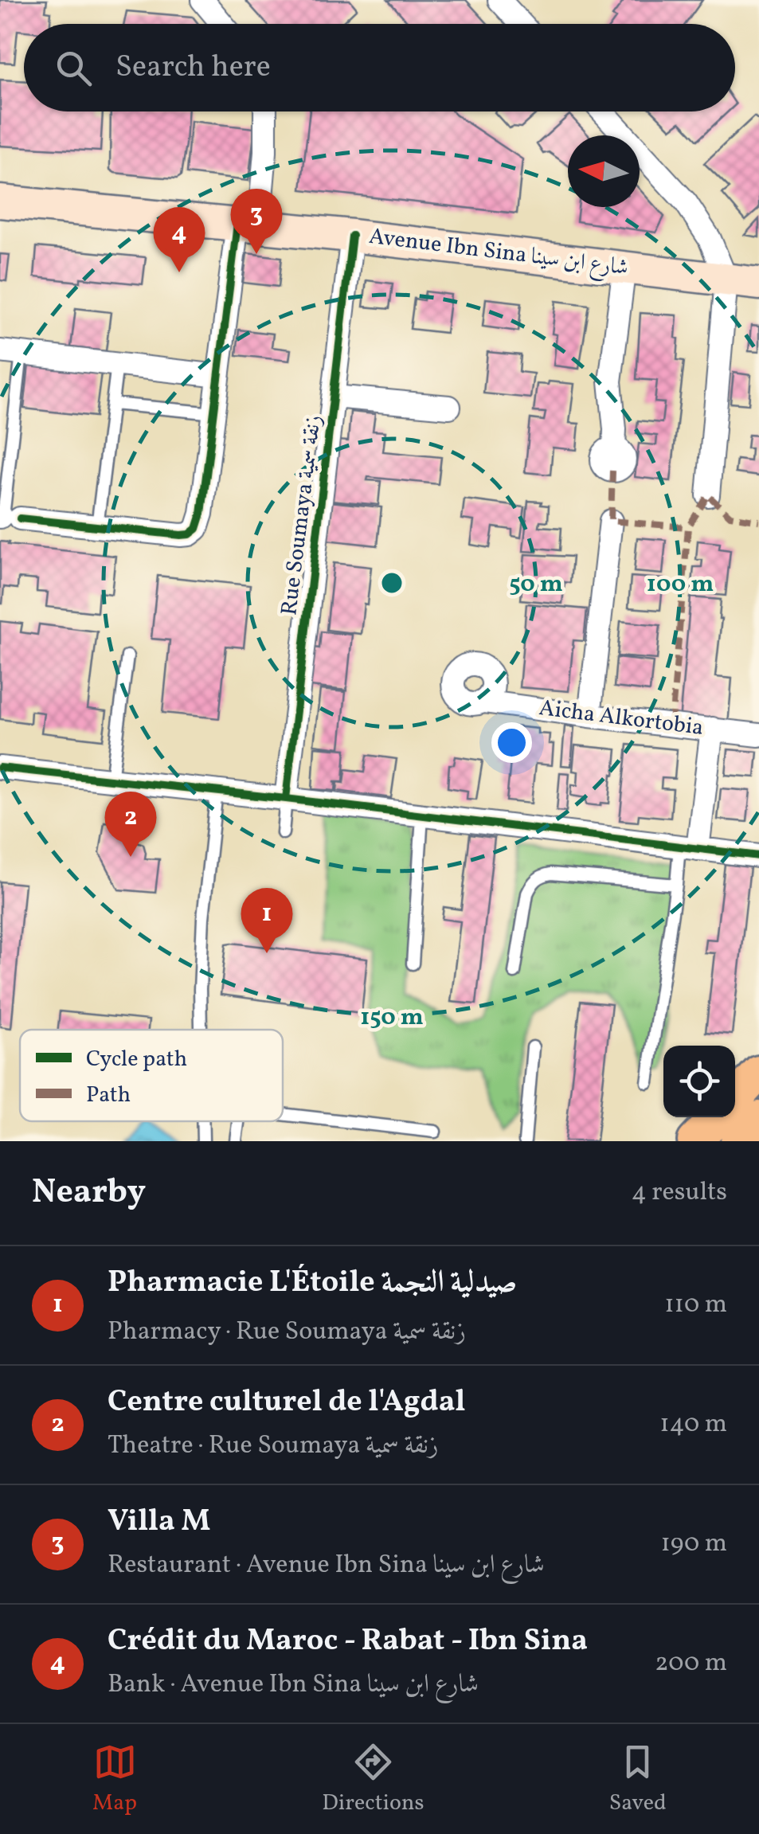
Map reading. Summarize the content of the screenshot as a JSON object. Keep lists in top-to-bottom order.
{
  "streets": {
    "main road": ["Avenue Ibn Sina شارع ابن سينا"],
    "street": ["Rue Soumaya زنقة سمية", "Aicha Alkortobia"]
  },
  "crossings": [
    ["Avenue Ibn Sina شارع ابن سينا", "Rue Soumaya زنقة سمية"]
  ],
  "legend": ["Cycle path", "Path"],
  "north": "left",
  "page": {
    "search": "Search here",
    "pins": [
      "3",
      "4",
      "2",
      "1"
    ],
    "heading": ["Nearby", "4 results"],
    "list": [
      {
        "mark": "1",
        "name": "Pharmacie L'Étoile صيدلية النجمة",
        "note": "Pharmacy · Rue Soumaya زنقة سمية",
        "value": "110 m"
      },
      {
        "mark": "2",
        "name": "Centre culturel de l'Agdal",
        "note": "Theatre · Rue Soumaya زنقة سمية",
        "value": "140 m"
      },
      {
        "mark": "3",
        "name": "Villa M",
        "note": "Restaurant · Avenue Ibn Sina شارع ابن سينا",
        "value": "190 m"
      },
      {
        "mark": "4",
        "name": "Crédit du Maroc - Rabat - Ibn Sina",
        "note": "Bank · Avenue Ibn Sina شارع ابن سينا",
        "value": "200 m"
      }
    ],
    "nav": ["Map", "Directions", "Saved"]
  },
  "rings": ["50 m", "100 m", "150 m"]
}
